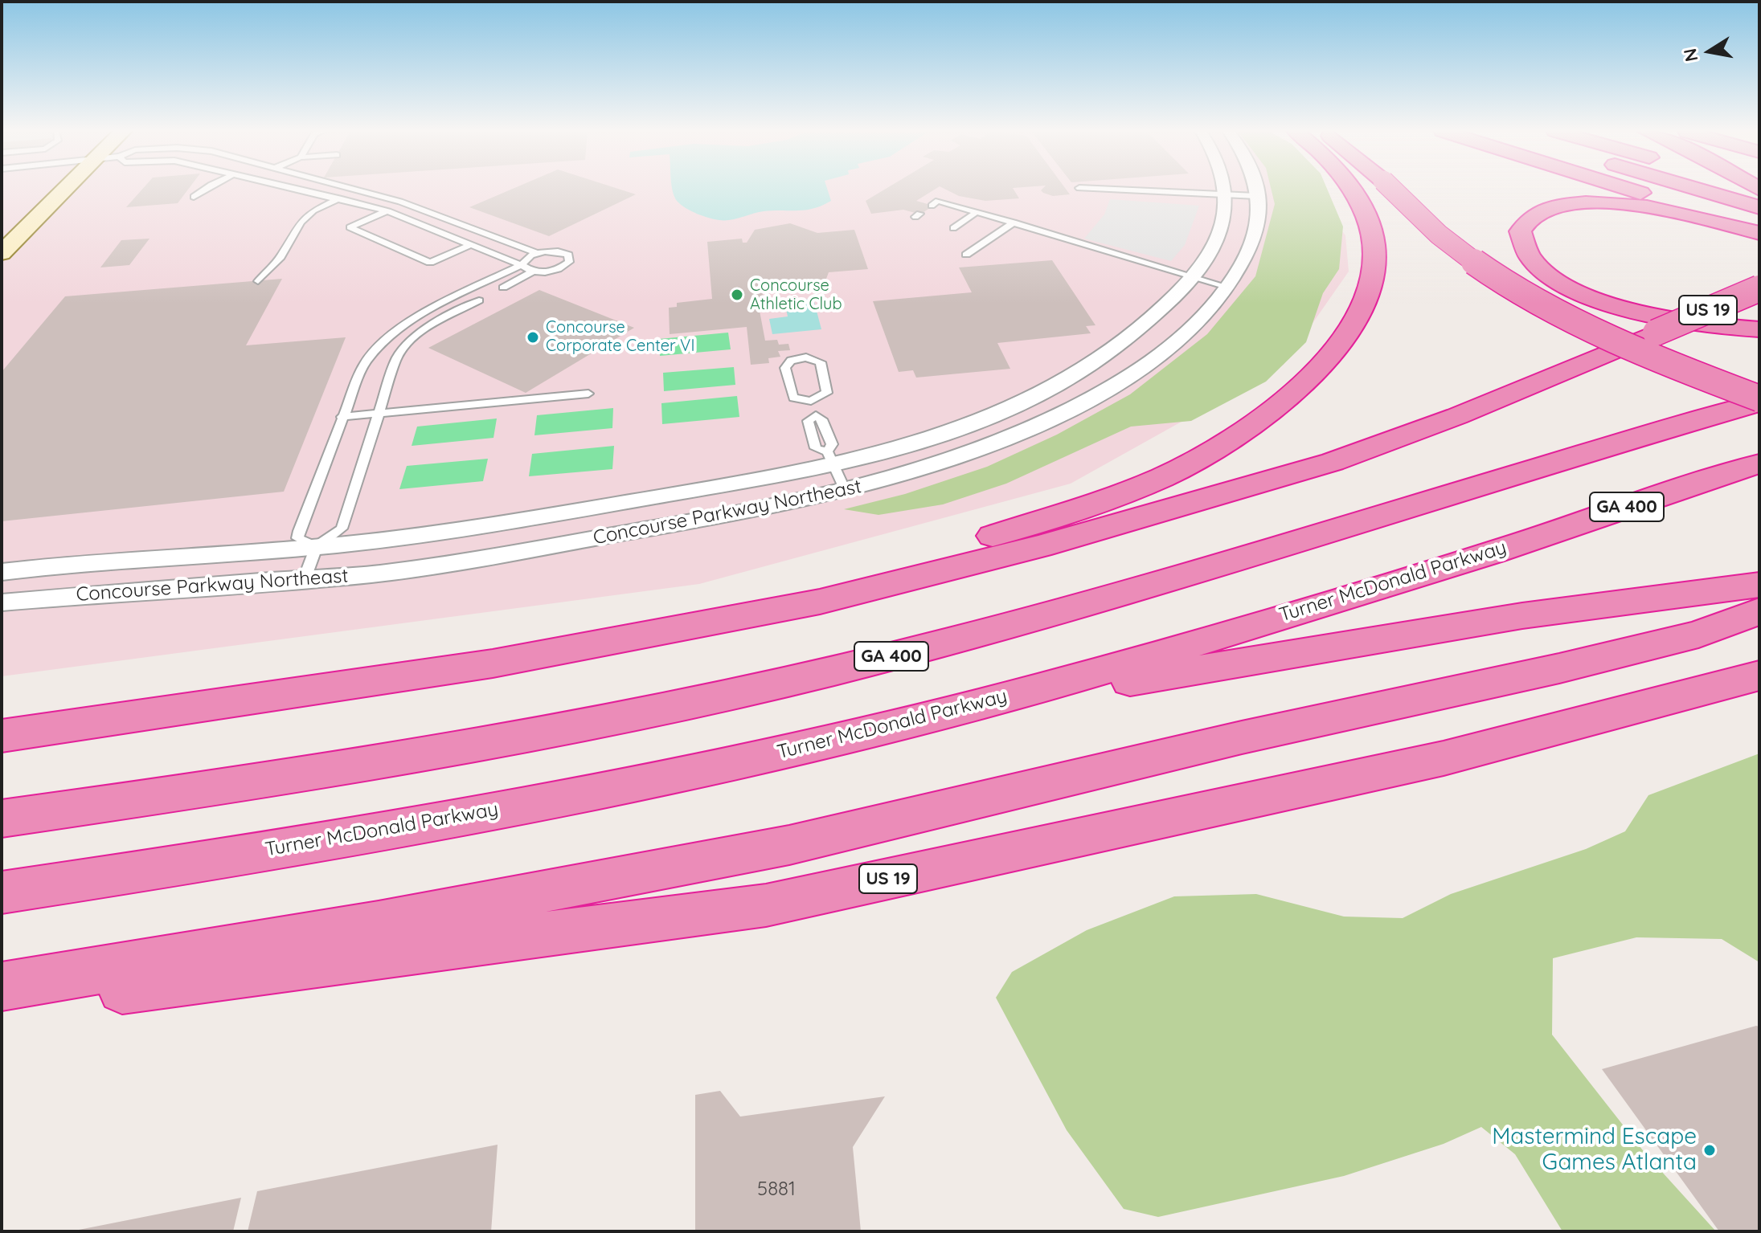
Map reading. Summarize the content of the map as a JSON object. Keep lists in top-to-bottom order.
{
  "streets": {
    "highway": ["US 19", "GA 400", "Turner McDonald Parkway"],
    "street": ["Concourse Parkway Northeast"]
  },
  "places": ["Concourse Athletic Club", "Concourse Corporate Center VI", "Mastermind Escape Games Atlanta"],
  "house_numbers": ["5881"],
  "north": "left"
}
